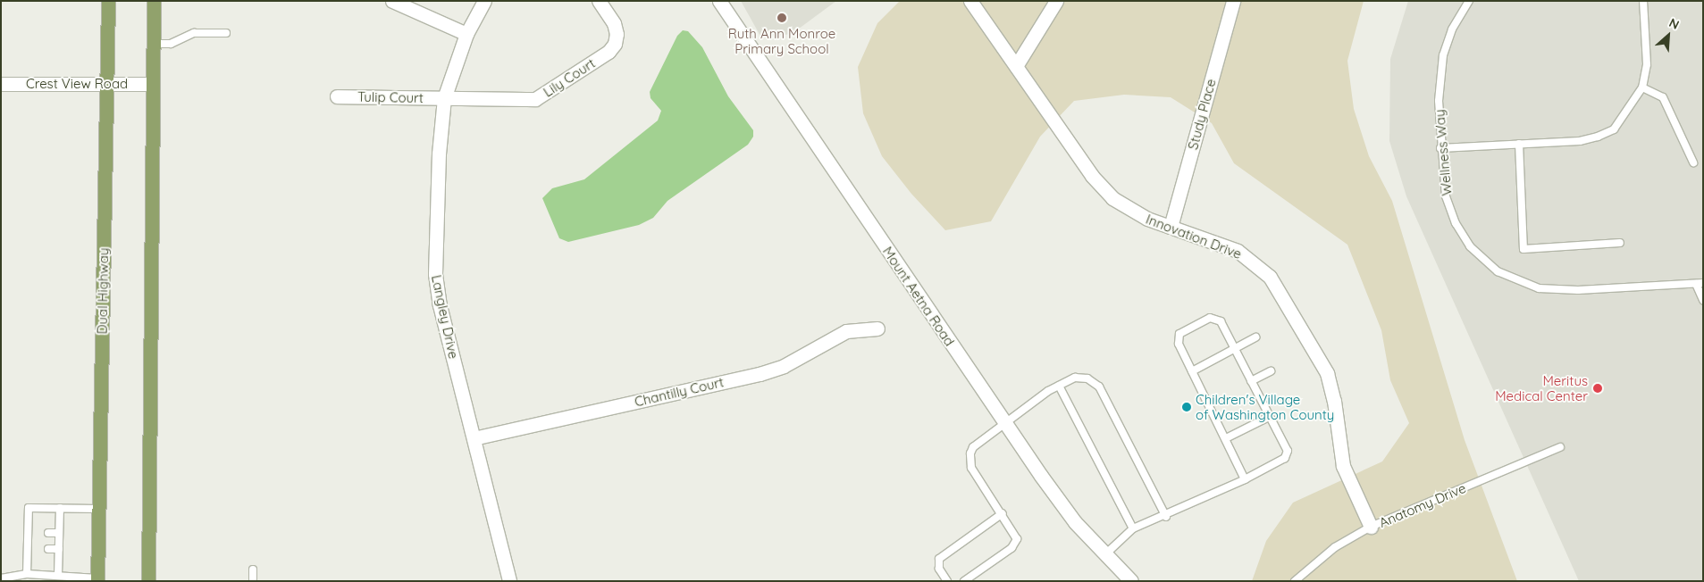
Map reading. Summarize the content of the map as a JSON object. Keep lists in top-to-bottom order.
{
  "streets": {
    "main road": ["Dual Highway"],
    "street": [
      "Lily Court",
      "Crest View Road",
      "Tulip Court",
      "Study Place",
      "Innovation Drive",
      "Mount Aetna Road",
      "Langley Drive",
      "Chantilly Court"
    ],
    "lane": ["Wellness Way", "Anatomy Drive"]
  },
  "crossings": [
    ["Lily Court", "Tulip Court"],
    ["Lily Court", "Langley Drive"],
    ["Crest View Road", "Dual Highway"],
    ["Tulip Court", "Langley Drive"],
    ["Study Place", "Innovation Drive"],
    ["Innovation Drive", "Anatomy Drive"],
    ["Langley Drive", "Chantilly Court"]
  ],
  "places": ["Ruth Ann Monroe Primary School", "Meritus Medical Center", "Children's Village of Washington County"],
  "north": "top right"
}
